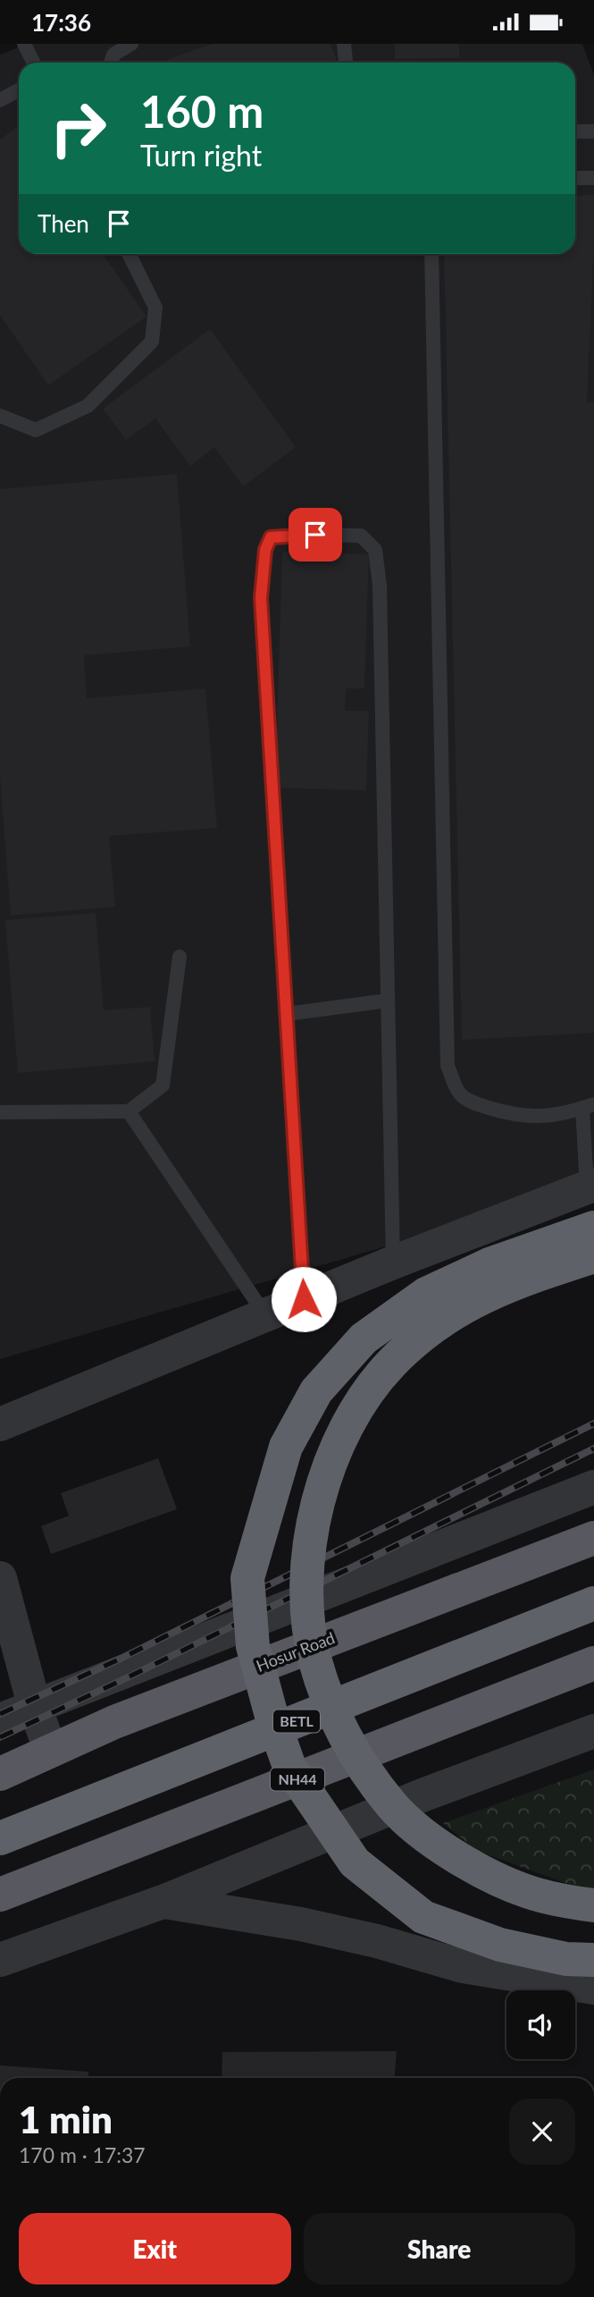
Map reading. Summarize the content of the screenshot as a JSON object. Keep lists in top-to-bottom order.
{
  "streets": {
    "highway": ["Hosur Road", "BETL", "NH44"]
  },
  "page": {
    "status": "17:36",
    "turn": ["160 m", "Turn right"],
    "then": "Then",
    "heading": ["1 min", "170 m · 17:37"],
    "buttons": ["Exit", "Share"]
  }
}
